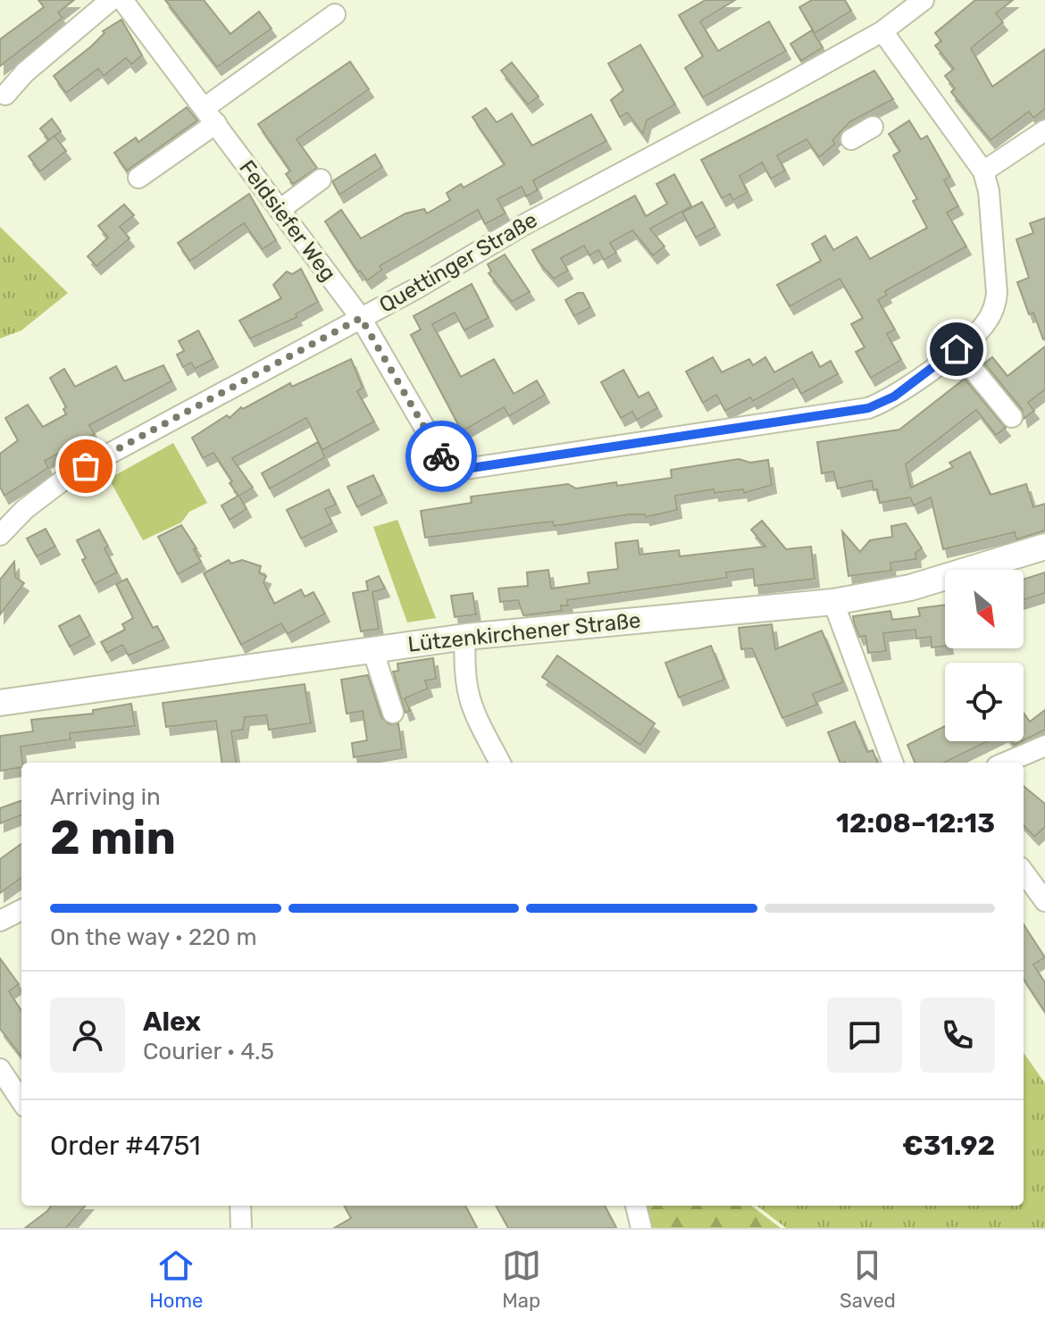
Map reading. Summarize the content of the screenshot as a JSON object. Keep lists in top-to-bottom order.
{
  "streets": {
    "main road": ["Lützenkirchener Straße"],
    "street": ["Feldsiefer Weg", "Quettinger Straße"]
  },
  "crossings": [
    ["Feldsiefer Weg", "Quettinger Straße"]
  ],
  "north": "bottom right",
  "page": {
    "heading": ["2 min", "Arriving in", "12:08–12:13"],
    "panel": [
      "Alex",
      "Courier · 4.5",
      "Order #4751",
      "€31.92"
    ],
    "bar": "On the way · 220 m",
    "tabs": ["Home", "Map", "Saved"]
  }
}
